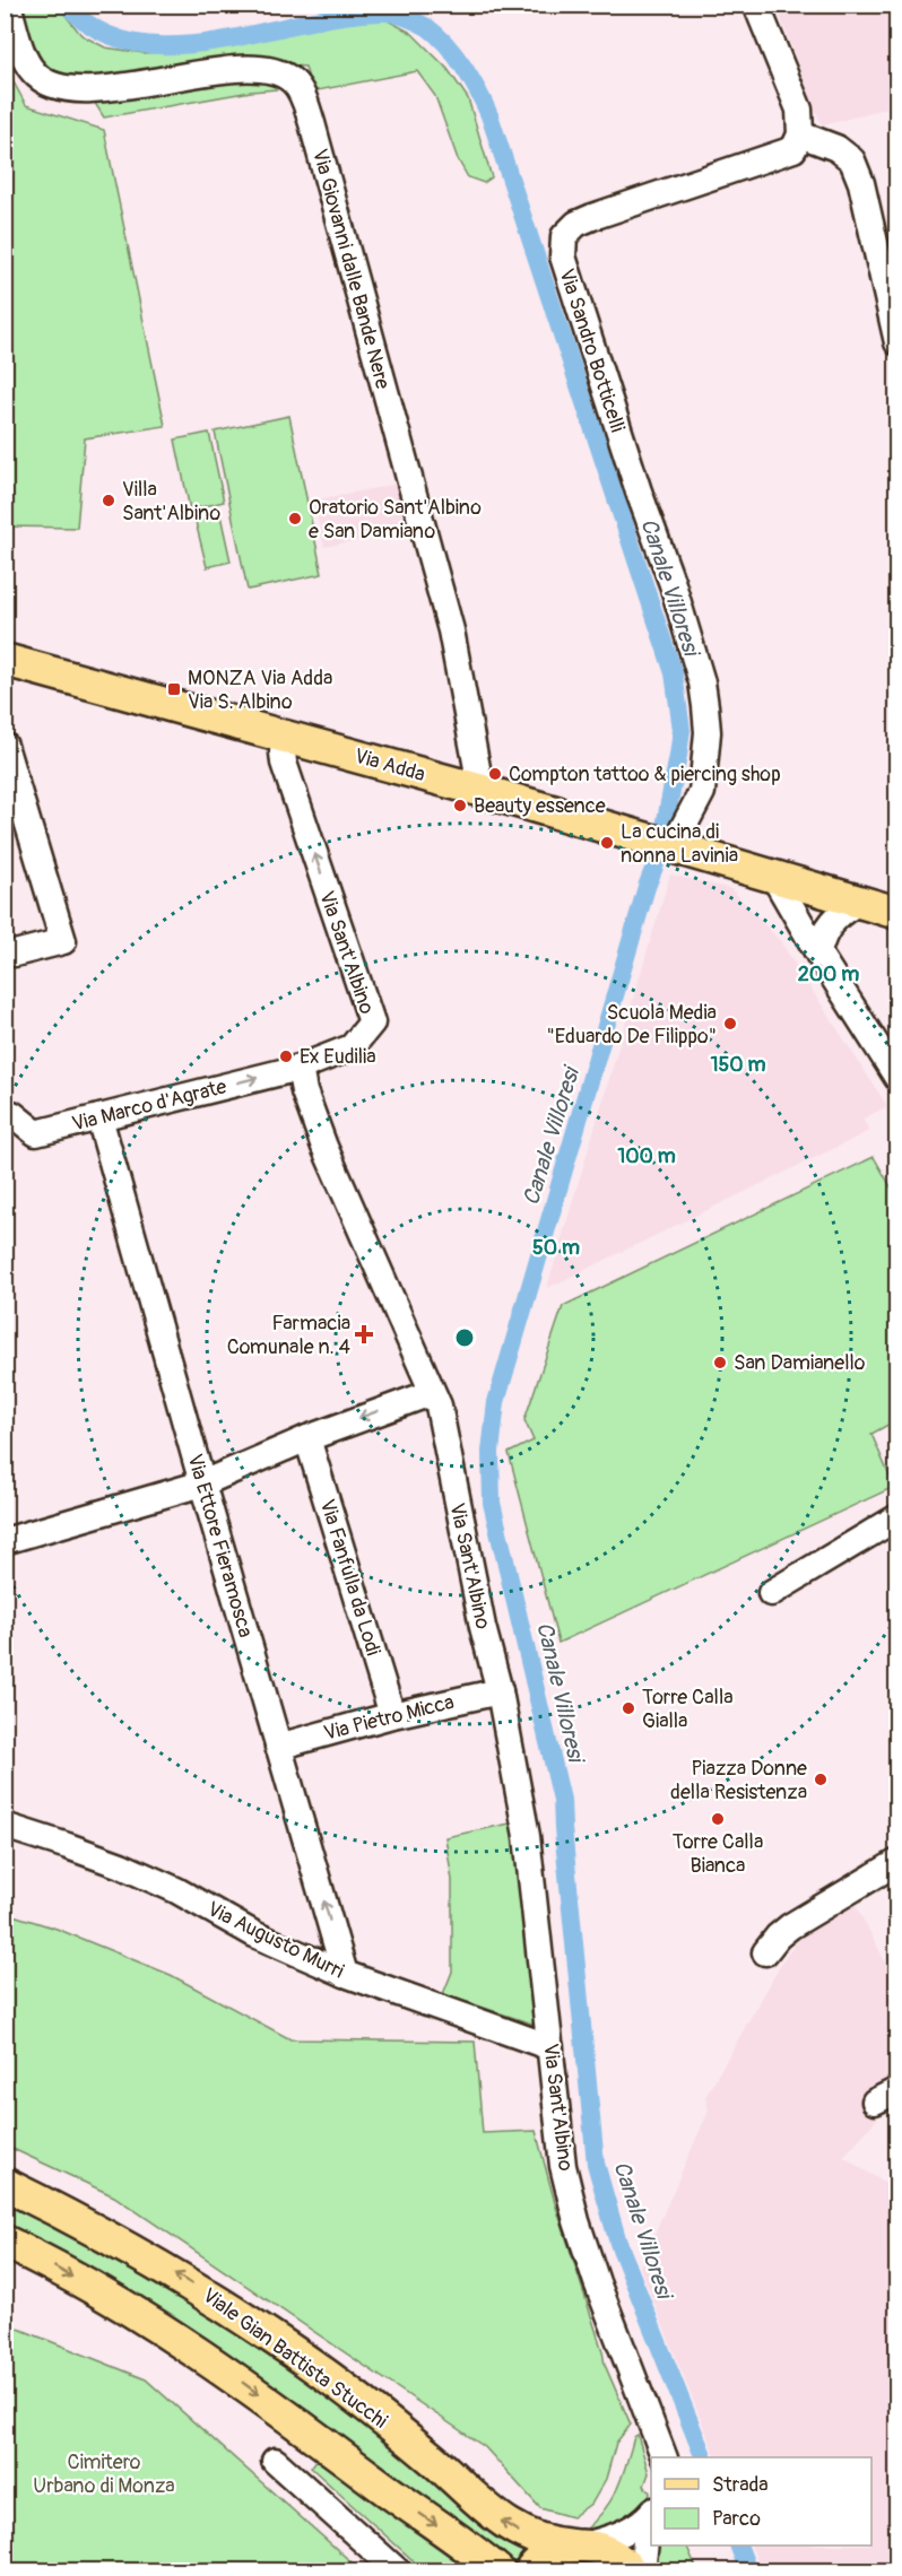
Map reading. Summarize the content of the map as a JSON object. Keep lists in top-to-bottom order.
{
  "streets": {
    "main road": ["Via Adda", "Viale Gian Battista Stucchi"],
    "street": [
      "Via Giovanni dalle Bande Nere",
      "Via Sandro Botticelli",
      "Via Sant'Albino",
      "Via Marco d'Agrate",
      "Via Ettore Fieramosca",
      "Via Fanfulla da Lodi",
      "Via Pietro Micca",
      "Via Augusto Murri"
    ]
  },
  "crossings": [
    ["Via Giovanni dalle Bande Nere", "Via Adda"],
    ["Via Sandro Botticelli", "Via Adda"],
    ["Via Adda", "Via Sant'Albino"],
    ["Via Sant'Albino", "Via Marco d'Agrate"],
    ["Via Sant'Albino", "Via Pietro Micca"],
    ["Via Sant'Albino", "Via Augusto Murri"],
    ["Via Marco d'Agrate", "Via Ettore Fieramosca"],
    ["Via Ettore Fieramosca", "Via Pietro Micca"],
    ["Via Ettore Fieramosca", "Via Augusto Murri"],
    ["Via Fanfulla da Lodi", "Via Pietro Micca"]
  ],
  "one_way": ["Via Marco d'Agrate"],
  "water": ["Canale Villoresi"],
  "parks": ["Cimitero Urbano di Monza"],
  "places": {
    "other": [
      "Villa Sant'Albino",
      "Oratorio Sant'Albino e San Damiano",
      "Compton tattoo & piercing shop",
      "Beauty essence",
      "La cucina di nonna Lavinia",
      "Scuola Media \"Eduardo De Filippo\"",
      "Ex Eudilia",
      "San Damianello",
      "Torre Calla Gialla",
      "Piazza Donne della Resistenza",
      "Torre Calla Bianca"
    ],
    "transit": ["MONZA Via Adda Via S. Albino"],
    "health": ["Farmacia Comunale n. 4"]
  },
  "legend": ["Strada", "Parco"],
  "rings": [
    "200 m",
    "150 m",
    "100 m",
    "50 m"
  ]
}
